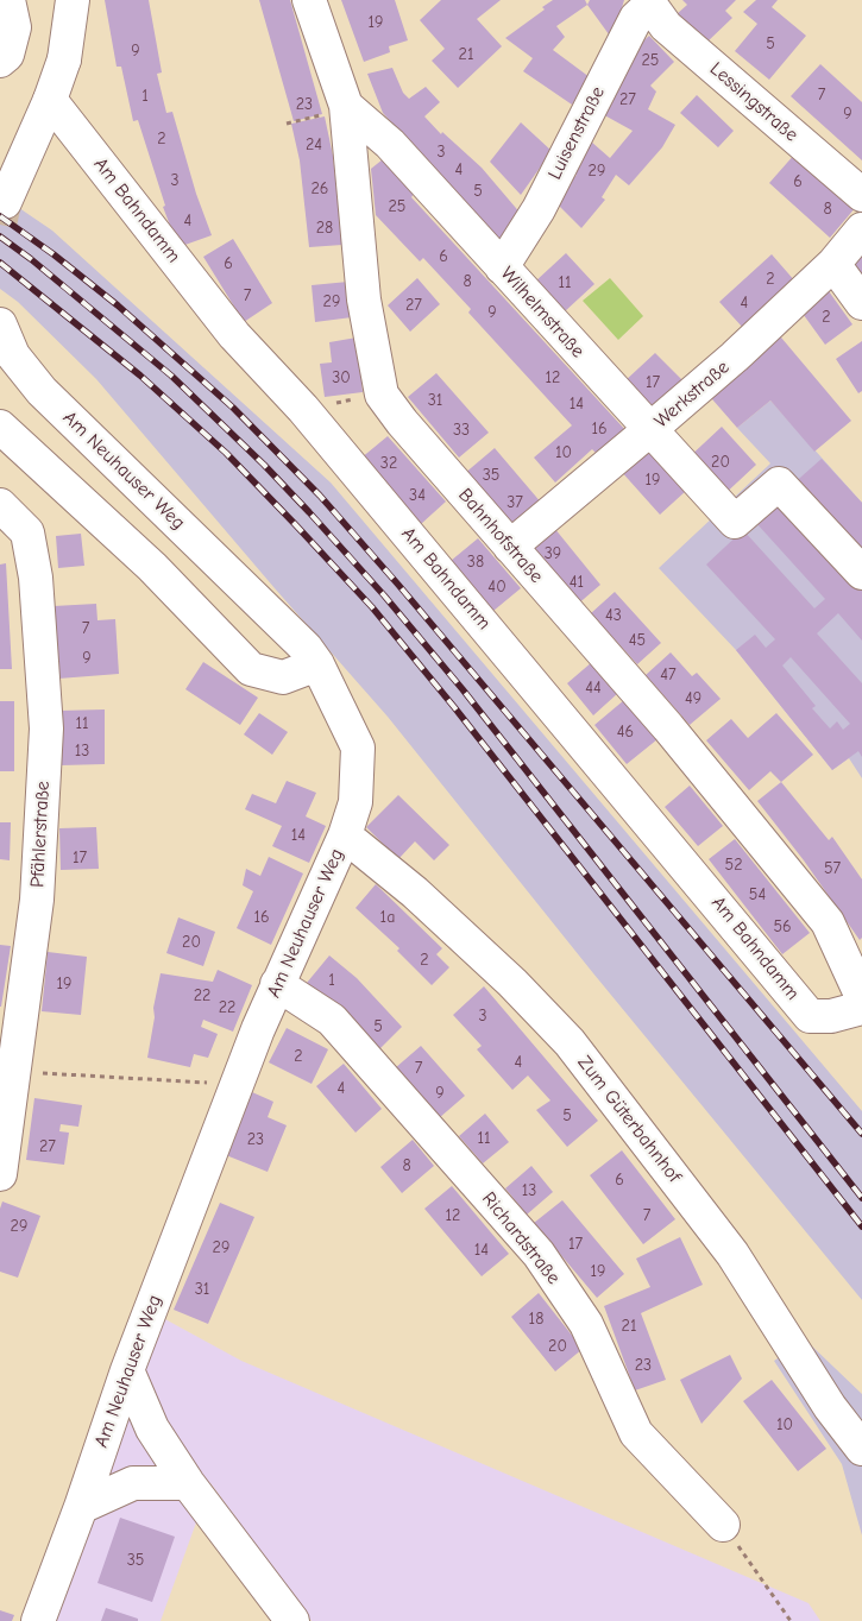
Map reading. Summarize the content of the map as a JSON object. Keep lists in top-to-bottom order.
{
  "streets": {
    "street": [
      "Lessingstraße",
      "Luisenstraße",
      "Am Bahndamm",
      "Wilhelmstraße",
      "Werkstraße",
      "Am Neuhauser Weg",
      "Bahnhofstraße",
      "Pfählerstraße",
      "Zum Güterbahnhof",
      "Richardstraße"
    ]
  },
  "crossings": [
    ["Lessingstraße", "Luisenstraße"],
    ["Luisenstraße", "Wilhelmstraße"],
    ["Wilhelmstraße", "Werkstraße"],
    ["Wilhelmstraße", "Bahnhofstraße"],
    ["Werkstraße", "Bahnhofstraße"],
    ["Am Neuhauser Weg", "Zum Güterbahnhof"],
    ["Am Neuhauser Weg", "Richardstraße"]
  ],
  "house_numbers": [
    "19",
    "5",
    "9",
    "21",
    "25",
    "7",
    "1",
    "27",
    "23",
    "9",
    "2",
    "24",
    "3",
    "4",
    "29",
    "3",
    "6",
    "26",
    "5",
    "25",
    "8",
    "4",
    "28",
    "6",
    "6",
    "2",
    "8",
    "11",
    "7",
    "29",
    "4",
    "27",
    "9",
    "2",
    "30",
    "12",
    "17",
    "31",
    "14",
    "16",
    "33",
    "10",
    "20",
    "32",
    "35",
    "19",
    "34",
    "37",
    "39",
    "38",
    "41",
    "40",
    "43",
    "7",
    "45",
    "9",
    "47",
    "44",
    "49",
    "11",
    "46",
    "13",
    "14",
    "17",
    "52",
    "57",
    "54",
    "16",
    "1a",
    "56",
    "20",
    "2",
    "1",
    "19",
    "22",
    "22",
    "3",
    "5",
    "2",
    "4",
    "7",
    "4",
    "9",
    "5",
    "11",
    "23",
    "27",
    "8",
    "6",
    "13",
    "12",
    "7",
    "29",
    "17",
    "29",
    "14",
    "19",
    "31",
    "18",
    "21",
    "20",
    "23",
    "10",
    "35"
  ]
}
